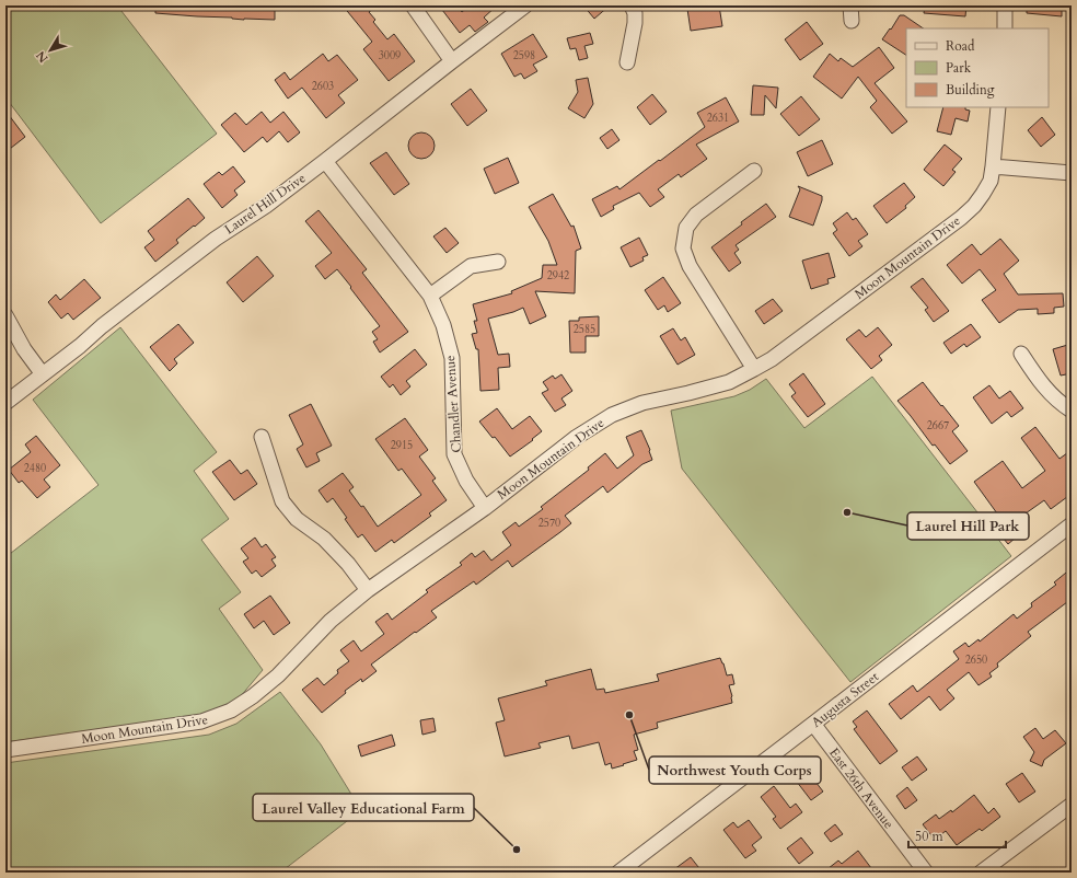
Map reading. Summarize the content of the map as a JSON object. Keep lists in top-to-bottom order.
{
  "streets": {
    "street": [
      "Laurel Hill Drive",
      "Moon Mountain Drive",
      "Chandler Avenue",
      "Augusta Street",
      "East 26th Avenue"
    ]
  },
  "crossings": [
    ["Laurel Hill Drive", "Chandler Avenue"],
    ["Moon Mountain Drive", "Chandler Avenue"],
    ["Augusta Street", "East 26th Avenue"]
  ],
  "places": ["Laurel Hill Park", "Northwest Youth Corps", "Laurel Valley Educational Farm"],
  "house_numbers": [
    "3009",
    "2598",
    "2603",
    "2631",
    "2942",
    "2585",
    "2667",
    "2915",
    "2480",
    "2570",
    "2650"
  ],
  "legend": ["Road", "Park", "Building"],
  "scale_bar": "50 m",
  "north": "bottom left"
}
